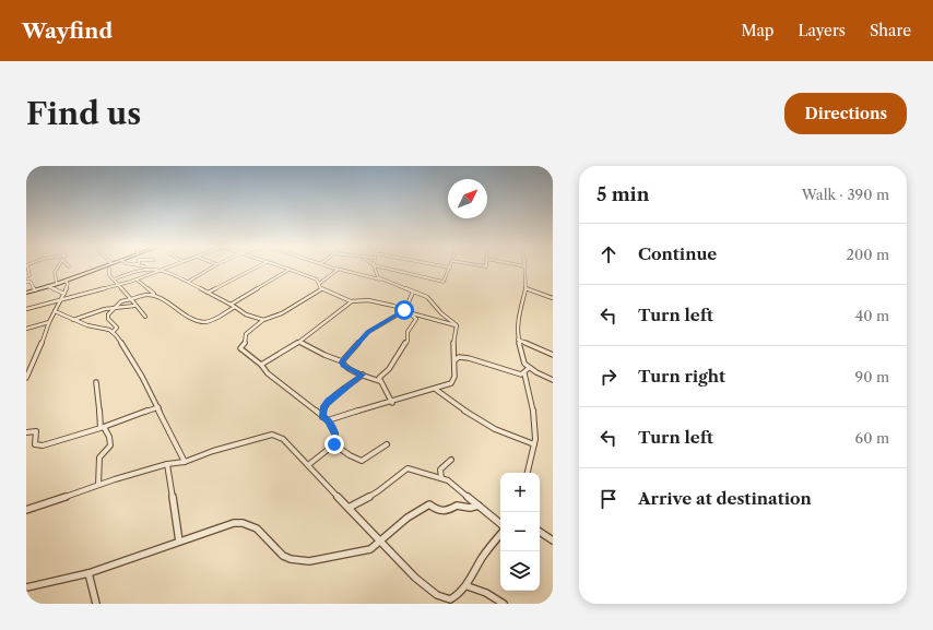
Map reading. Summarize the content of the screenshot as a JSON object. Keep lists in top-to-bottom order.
{
  "north": "top right",
  "page": {
    "header": "Wayfind",
    "nav": ["Map", "Layers", "Share"],
    "buttons": "Directions",
    "title": "Find us",
    "heading": ["5 min", "Walk · 390 m"],
    "list": [
      ["Continue", "200 m"],
      ["Turn left", "40 m"],
      ["Turn right", "90 m"],
      ["Turn left", "60 m"],
      "Arrive at destination"
    ],
    "map_buttons": ["+", "−"]
  }
}
